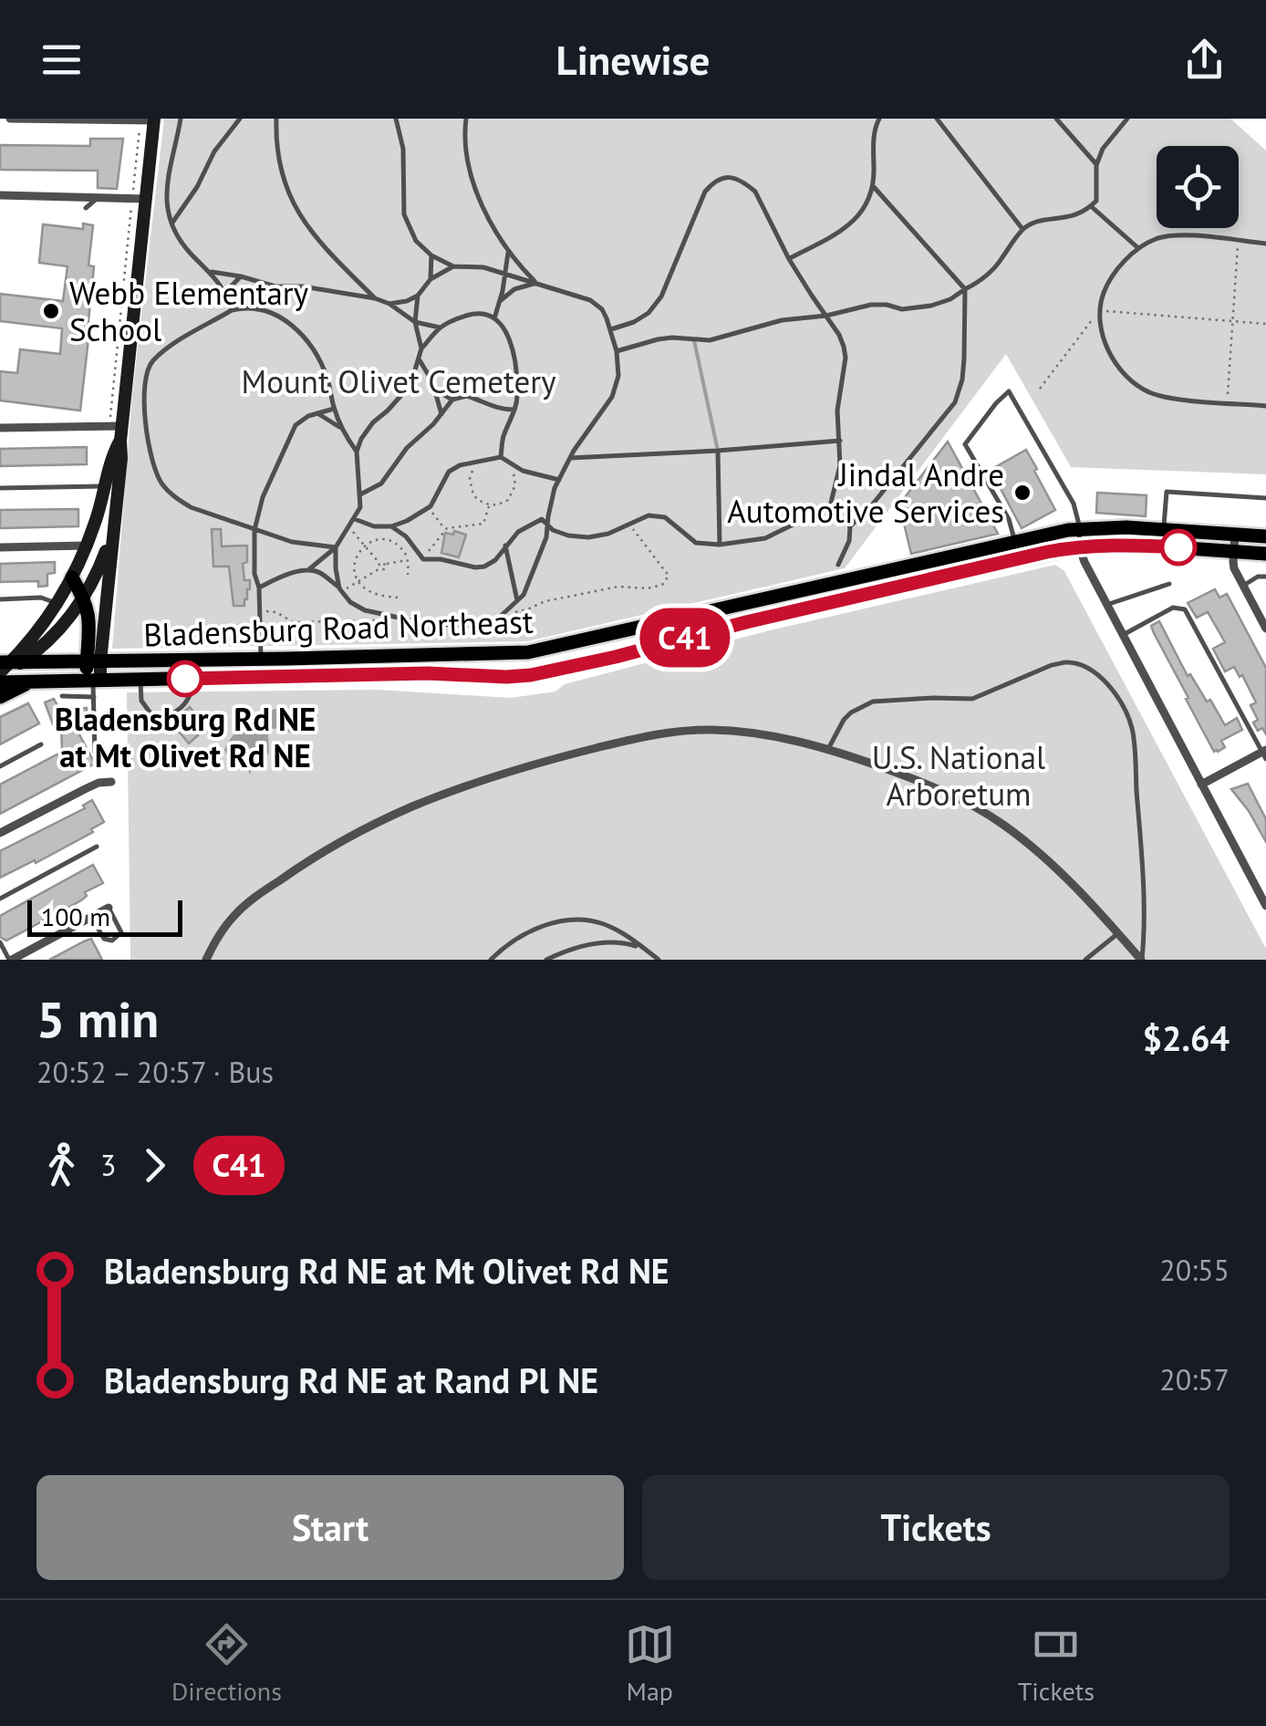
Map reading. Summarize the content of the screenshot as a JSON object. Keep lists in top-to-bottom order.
{
  "streets": {
    "main road": ["Bladensburg Road Northeast"]
  },
  "parks": ["Mount Olivet Cemetery", "U.S. National Arboretum"],
  "places": ["Webb Elementary School", "Jindal Andre Automotive Services", "Bladensburg Rd NE at Mt Olivet Rd NE"],
  "lines": ["bus line C41"],
  "scale_bar": "100 m",
  "page": {
    "header": "Linewise",
    "on_map": "C41",
    "scale": "100 m",
    "heading": ["5 min", "20:52 – 20:57 · Bus", "$2.64"],
    "legs": ["3", "C41"],
    "list": [
      {
        "name": "Bladensburg Rd NE at Mt Olivet Rd NE",
        "value": "20:55"
      },
      {
        "name": "Bladensburg Rd NE at Rand Pl NE",
        "value": "20:57"
      }
    ],
    "buttons": ["Start", "Tickets"],
    "tabs": ["Directions", "Map", "Tickets"]
  }
}
